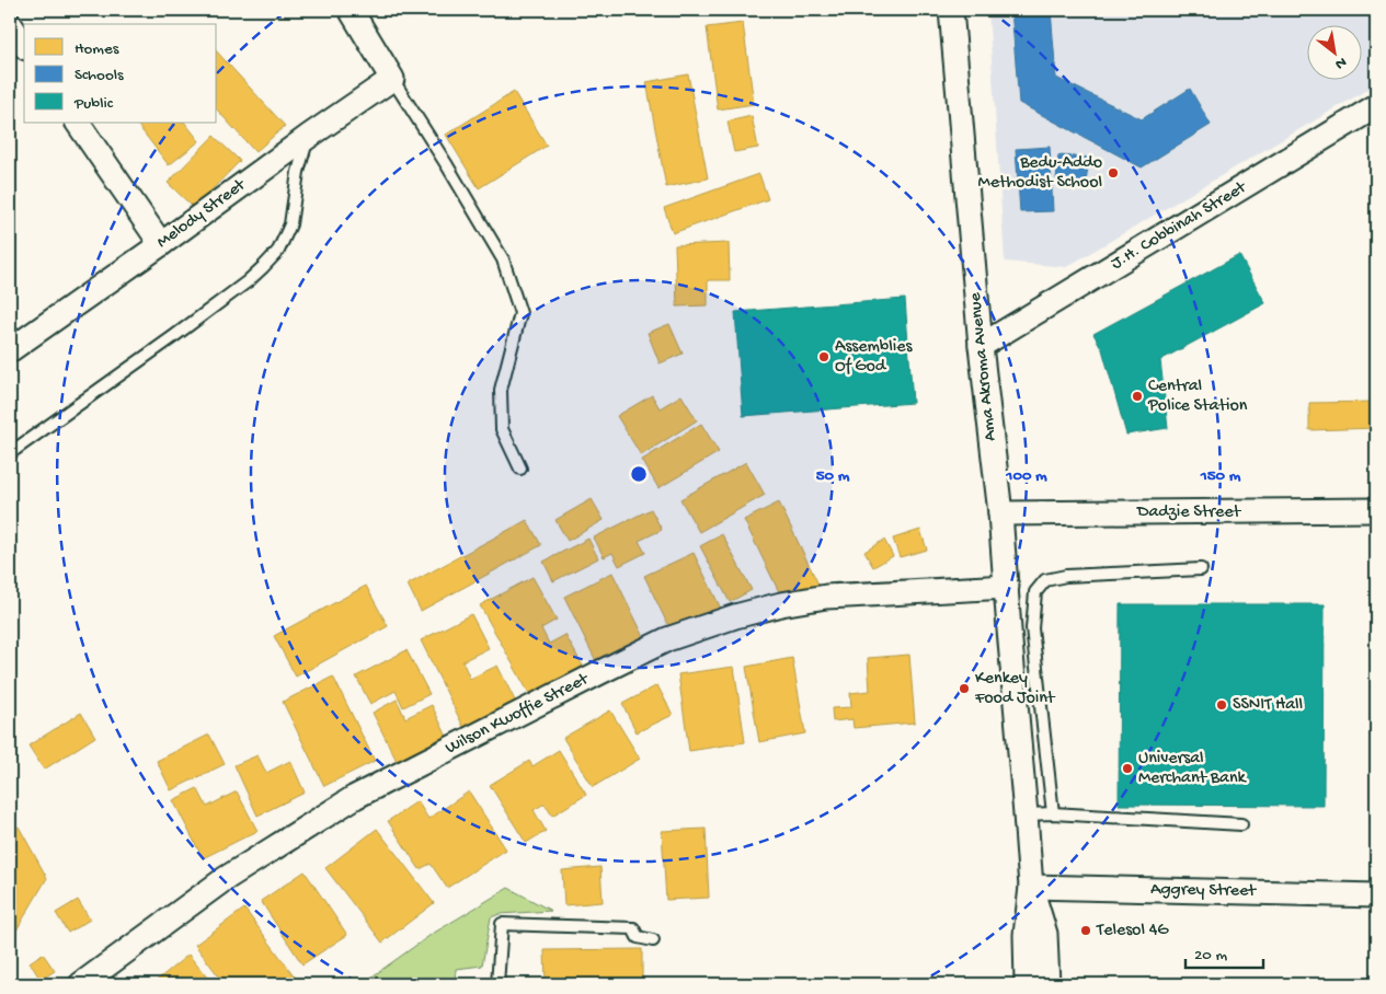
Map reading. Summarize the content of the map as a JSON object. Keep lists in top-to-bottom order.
{
  "streets": {
    "street": [
      "Melody Street",
      "J.H. Cobbinah Street",
      "Ama Akroma Avenue",
      "Dadzie Street",
      "Wilson Kwoffie Street",
      "Aggrey Street"
    ]
  },
  "crossings": [
    ["J.H. Cobbinah Street", "Ama Akroma Avenue"],
    ["Ama Akroma Avenue", "Dadzie Street"],
    ["Ama Akroma Avenue", "Wilson Kwoffie Street"],
    ["Ama Akroma Avenue", "Aggrey Street"]
  ],
  "places": [
    "Bedu-Addo Methodist School",
    "Assemblies Of God",
    "Central Police Station",
    "Kenkey Food Joint",
    "SSNIT Hall",
    "Universal Merchant Bank",
    "Telesol 4G"
  ],
  "legend": ["Homes", "Schools", "Public"],
  "scale_bar": "20 m",
  "north": "bottom right",
  "rings": ["50 m", "100 m", "150 m"]
}
